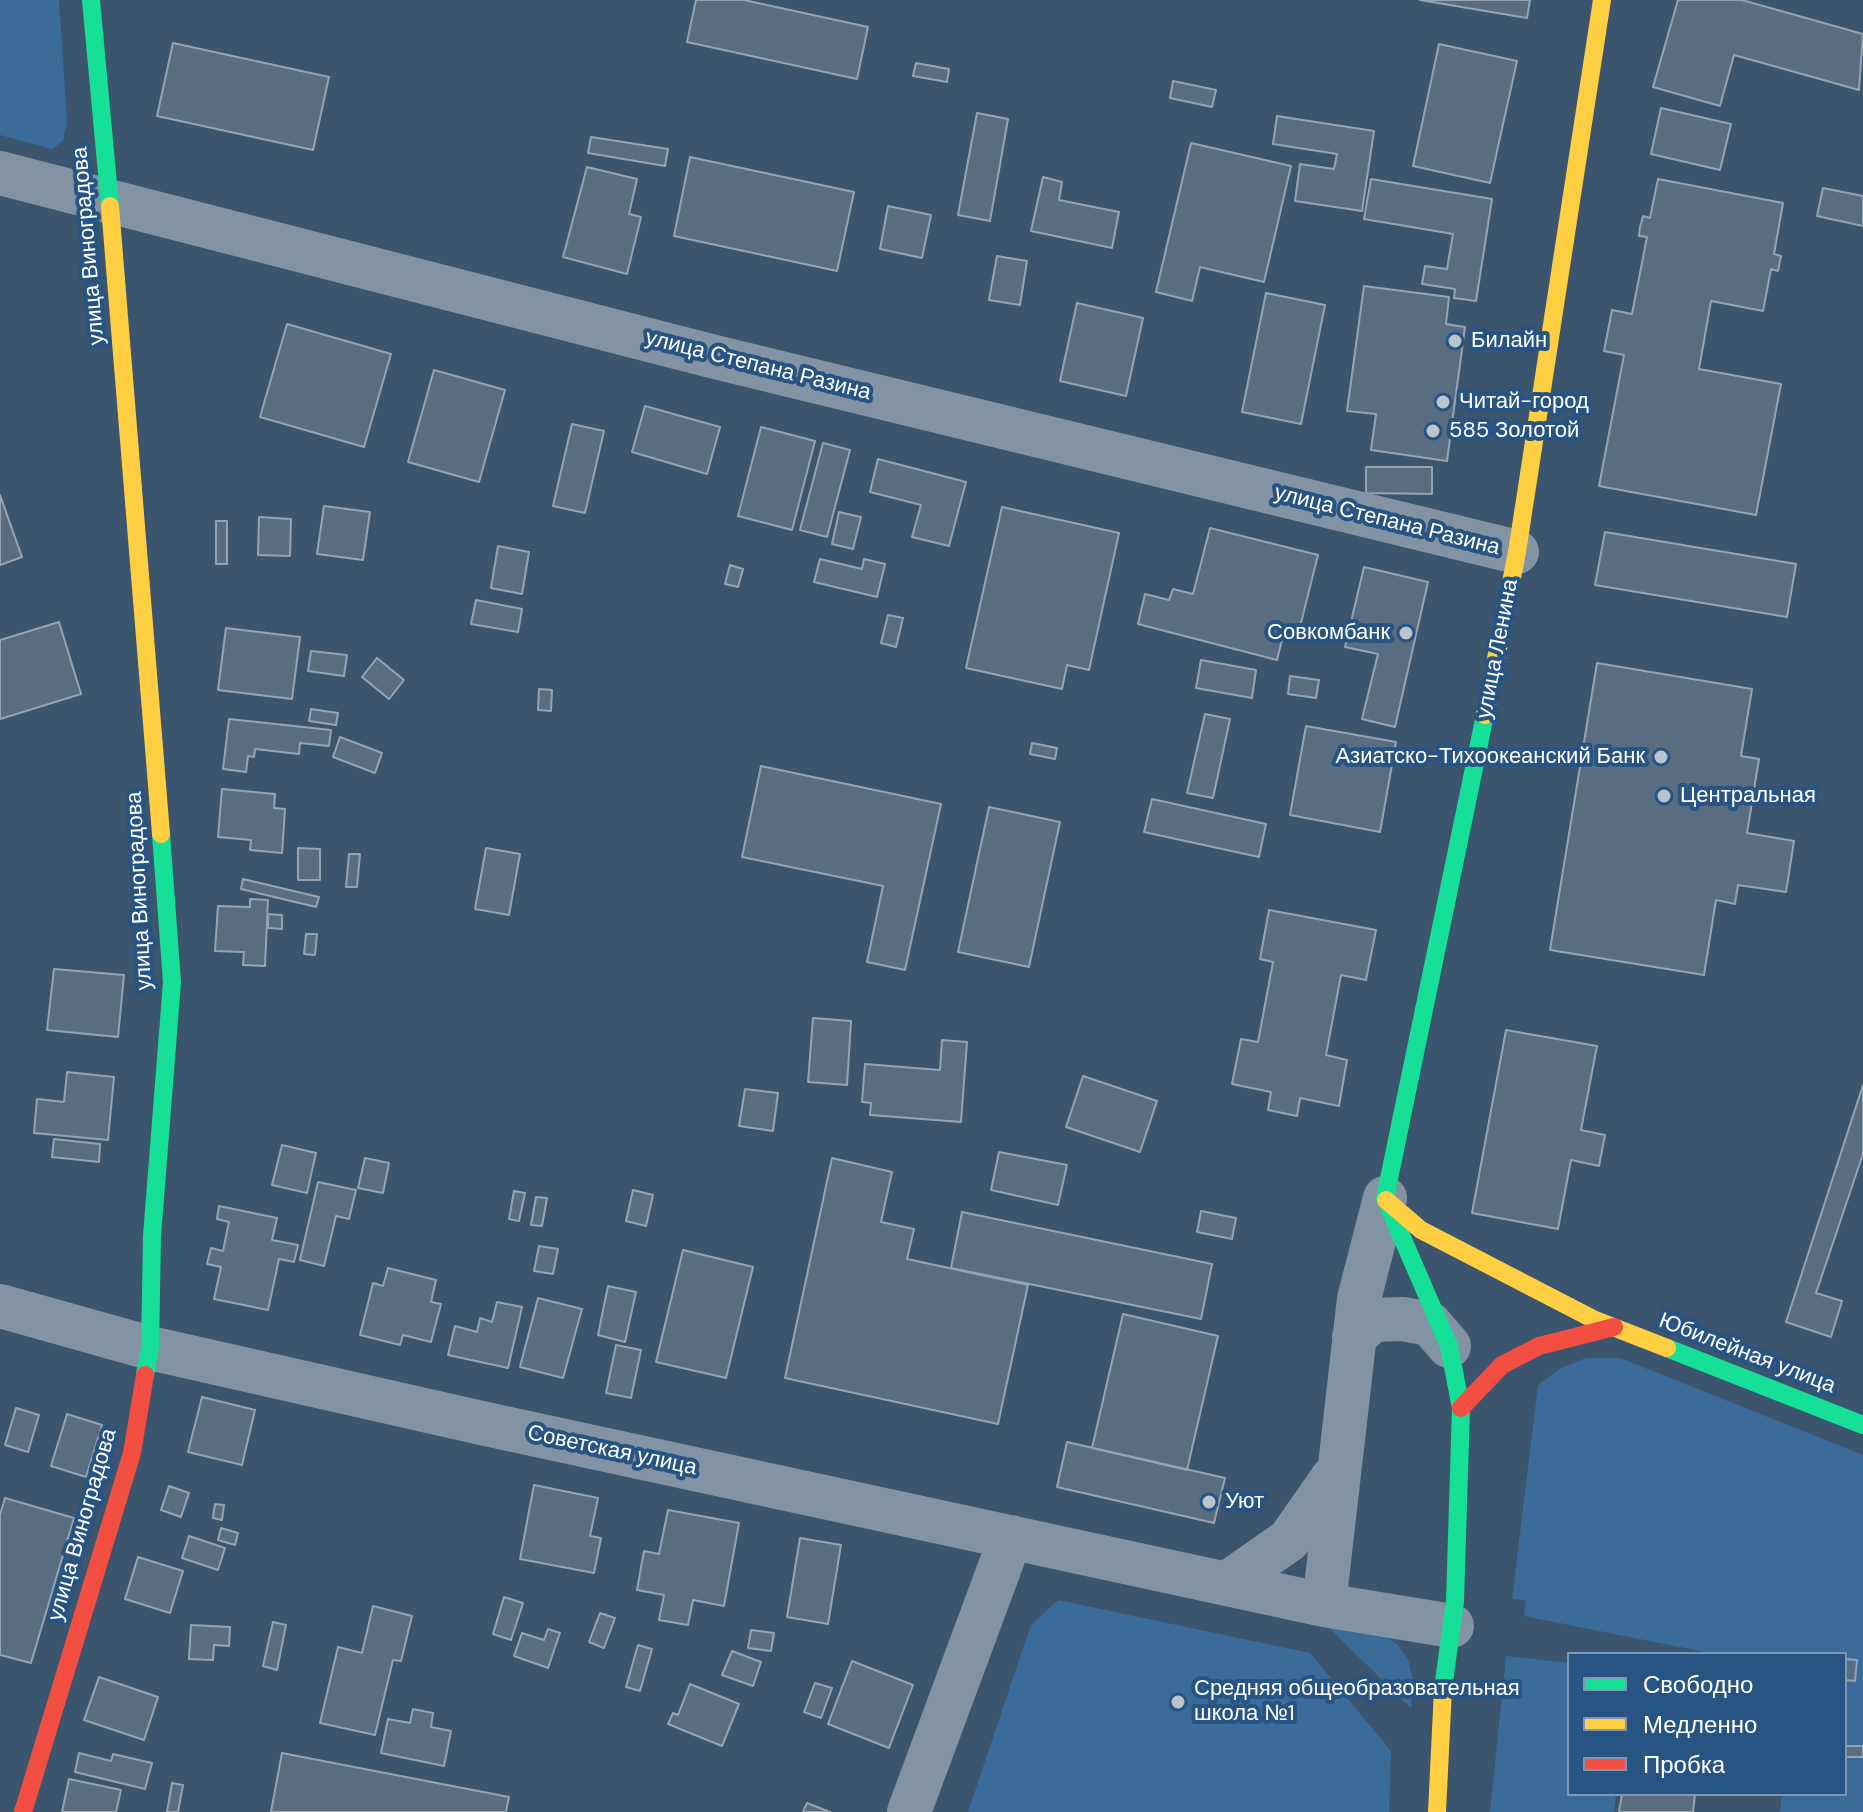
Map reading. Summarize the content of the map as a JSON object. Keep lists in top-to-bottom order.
{
  "streets": {
    "street": [
      "улица Виноградова",
      "улица Степана Разина",
      "улица Ленина",
      "Юбилейная улица",
      "Советская улица"
    ]
  },
  "crossings": [
    ["улица Виноградова", "улица Степана Разина"],
    ["улица Виноградова", "Советская улица"],
    ["улица Степана Разина", "улица Ленина"],
    ["улица Ленина", "Юбилейная улица"]
  ],
  "places": [
    "Билайн",
    "Читай-город",
    "585 Золотой",
    "Совкомбанк",
    "Азиатско-Тихоокеанский Банк",
    "Центральная",
    "Уют",
    "Средняя общеобразовательная школа №1"
  ],
  "legend": ["Свободно", "Медленно", "Пробка"]
}
